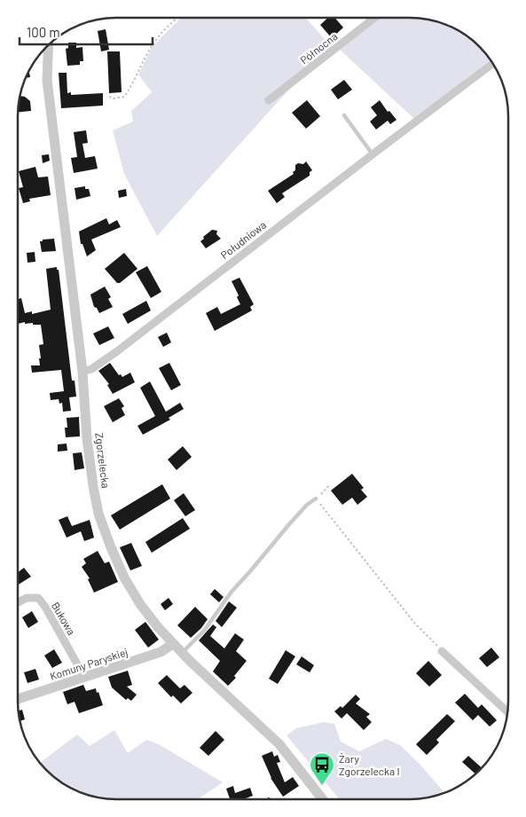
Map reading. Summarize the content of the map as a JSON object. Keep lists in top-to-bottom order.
{
  "streets": {
    "street": [
      "Północna",
      "Południowa",
      "Zgorzelecka",
      "Bukowa",
      "Komuny Paryskiej"
    ]
  },
  "crossings": [
    ["Południowa", "Zgorzelecka"],
    ["Zgorzelecka", "Komuny Paryskiej"],
    ["Bukowa", "Komuny Paryskiej"]
  ],
  "places": {
    "bus stop": ["Żary Zgorzelecka I"]
  },
  "scale_bar": "100 m"
}
